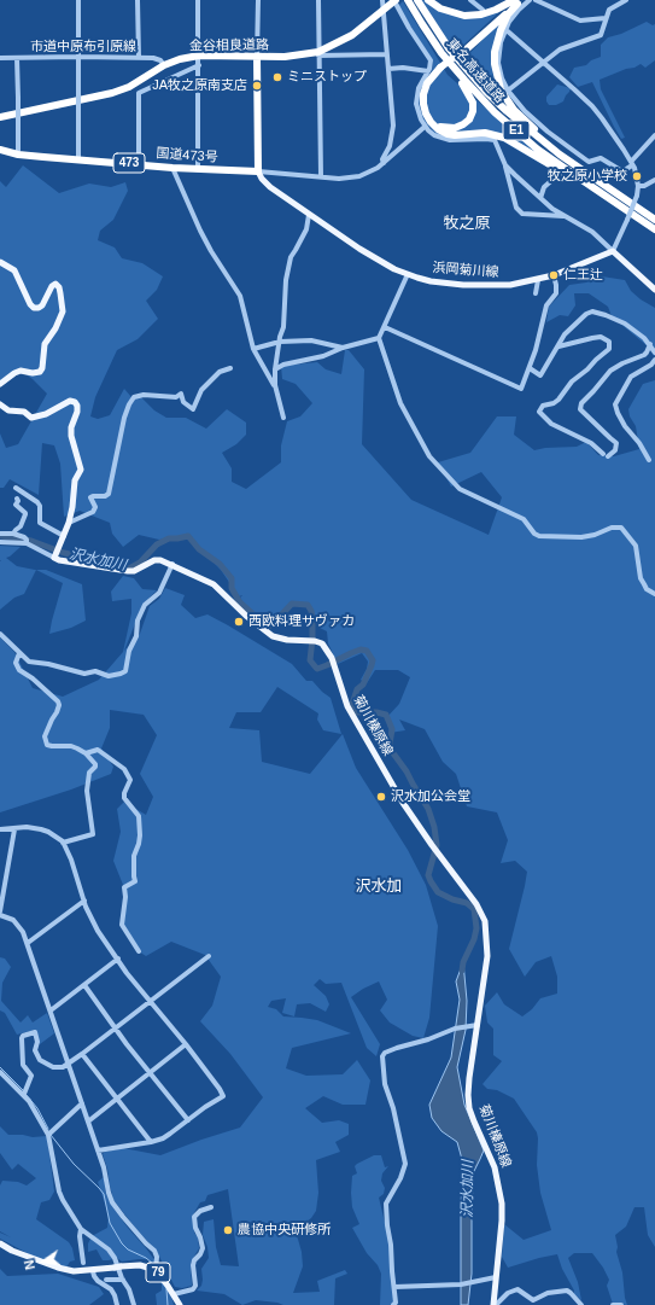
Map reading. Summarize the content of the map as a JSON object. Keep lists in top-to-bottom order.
{
  "streets": {
    "highway": [
      "金谷相良道路",
      "東名高速道路",
      "E1",
      "国道473号",
      "473"
    ],
    "main road": ["浜岡菊川線", "菊川榛原線", "79"],
    "street": ["市道中原布引原線"]
  },
  "crossings": [
    ["金谷相良道路", "市道中原布引原線"],
    ["国道473号", "浜岡菊川線"]
  ],
  "districts": ["牧之原", "沢水加"],
  "water": ["沢水加川"],
  "places": [
    "ミニストップ",
    "JA牧之原南支店",
    "牧之原小学校",
    "仁王辻",
    "西欧料理サヴァカ",
    "沢水加公会堂",
    "農協中央研修所"
  ],
  "north": "left"
}
